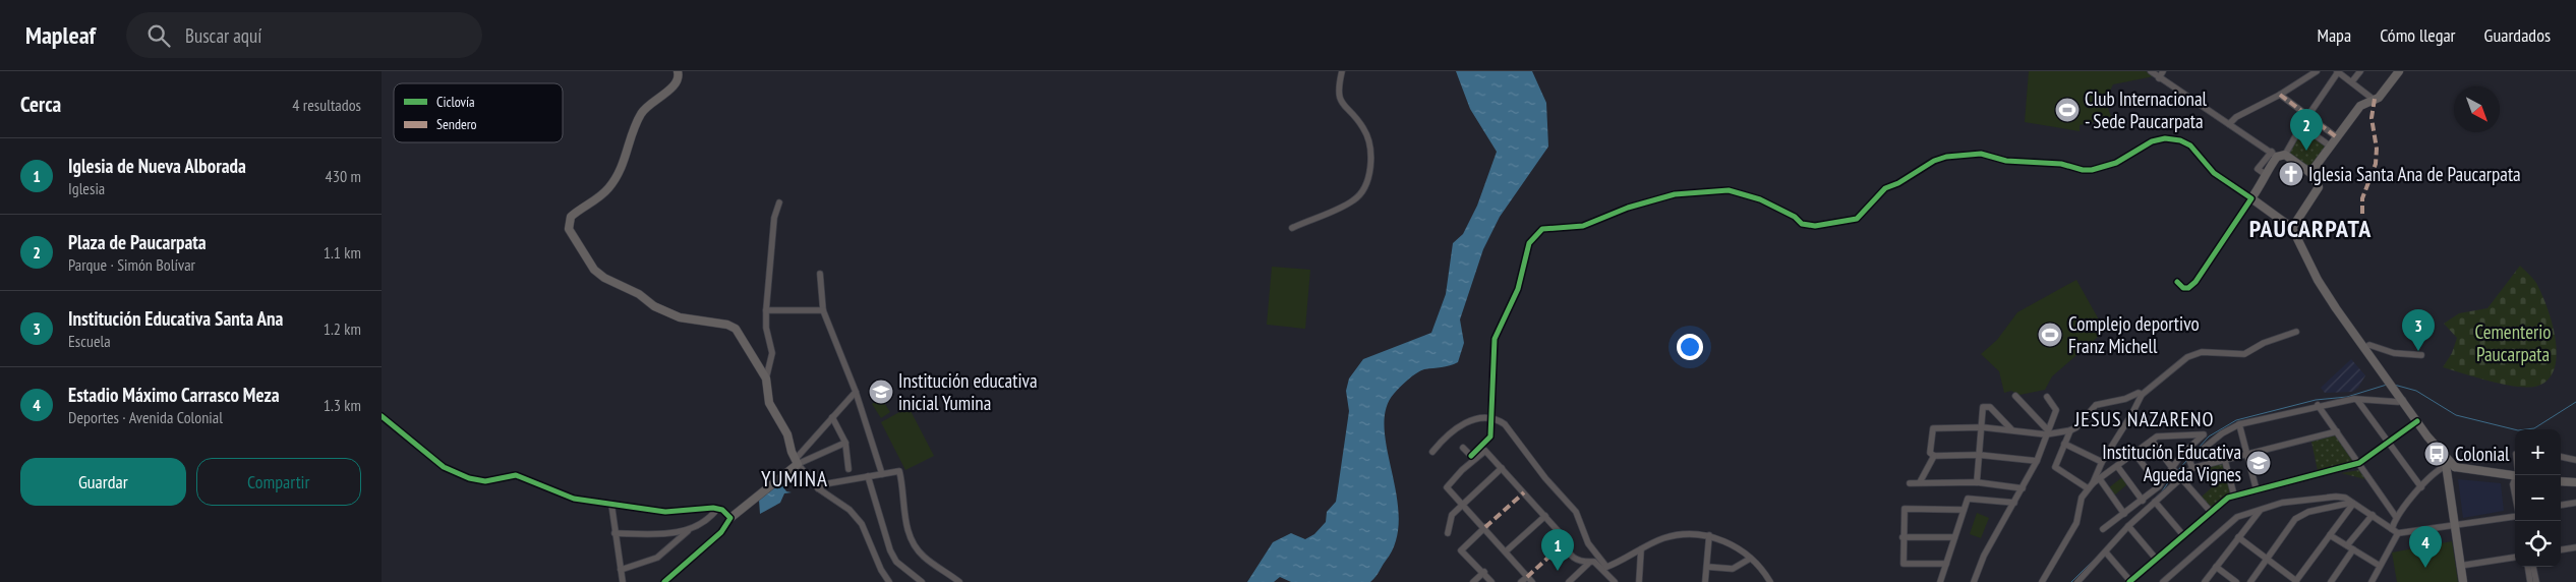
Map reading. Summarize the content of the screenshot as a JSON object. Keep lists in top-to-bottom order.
{
  "districts": ["PAUCARPATA", "JESUS NAZARENO", "YUMINA"],
  "parks": ["Cementerio Paucarpata"],
  "places": {
    "sports": ["Club Internacional - Sede Paucarpata", "Complejo deportivo Franz Michell"],
    "church": ["Iglesia Santa Ana de Paucarpata"],
    "school or university": ["Institución educativa inicial Yumina", "Institución Educativa Agueda Vignes"],
    "bus stop": ["Colonial"]
  },
  "legend": ["Ciclovía", "Sendero"],
  "north": "bottom right",
  "page": {
    "header": "Mapleaf",
    "search": "Buscar aquí",
    "nav": ["Mapa", "Cómo llegar", "Guardados"],
    "heading": ["Cerca", "4 resultados"],
    "pins": [
      "2",
      "3",
      "4",
      "1"
    ],
    "list": [
      {
        "mark": "1",
        "name": "Iglesia de Nueva Alborada",
        "note": "Iglesia",
        "value": "430 m"
      },
      {
        "mark": "2",
        "name": "Plaza de Paucarpata",
        "note": "Parque · Simón Bolívar",
        "value": "1.1 km"
      },
      {
        "mark": "3",
        "name": "Institución Educativa Santa Ana",
        "note": "Escuela",
        "value": "1.2 km"
      },
      {
        "mark": "4",
        "name": "Estadio Máximo Carrasco Meza",
        "note": "Deportes · Avenida Colonial",
        "value": "1.3 km"
      }
    ],
    "map_buttons": ["+", "−"],
    "buttons": ["Guardar", "Compartir"]
  }
}
